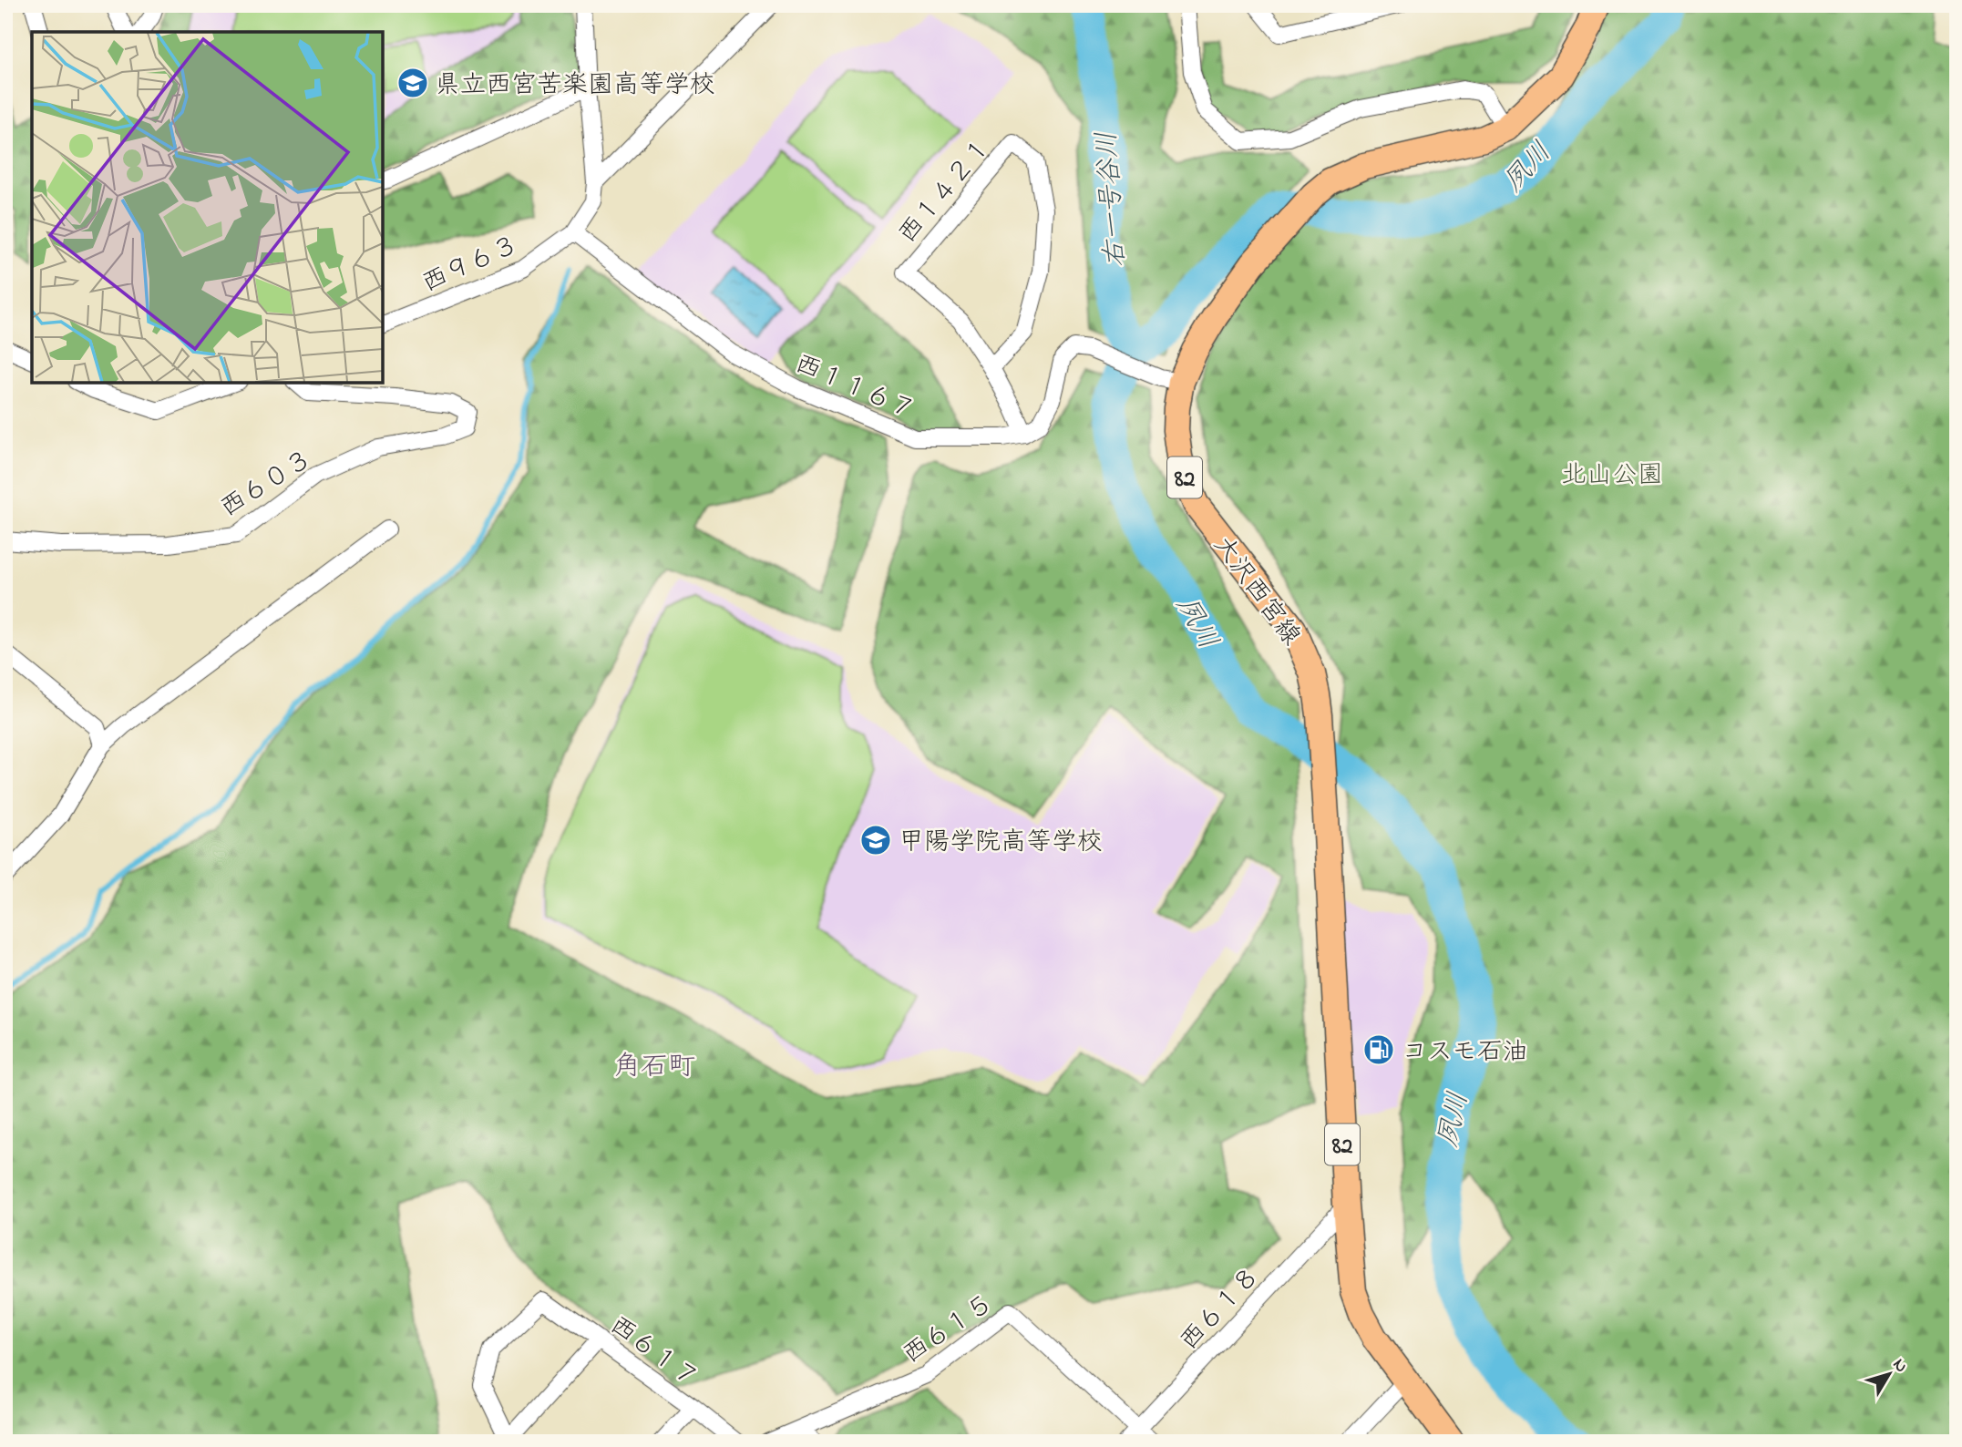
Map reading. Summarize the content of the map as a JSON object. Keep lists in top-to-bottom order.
{
  "streets": {
    "main road": ["82", "大沢西宮線"],
    "street": [
      "西１４２１",
      "西９６３",
      "西１１６７",
      "西６０３",
      "西６１８",
      "西６１５",
      "西６１７"
    ]
  },
  "crossings": [
    ["西１４２１", "西１１６７"],
    ["西９６３", "西１１６７"],
    ["大沢西宮線", "西６１８"],
    ["西６１８", "西６１５"]
  ],
  "districts": ["角石町"],
  "water": ["夙川", "右一号谷川"],
  "parks": ["北山公園"],
  "places": {
    "school or university": ["県立西宮苦楽園高等学校", "甲陽学院高等学校"],
    "fuel station": ["コスモ石油"]
  },
  "north": "top right"
}
